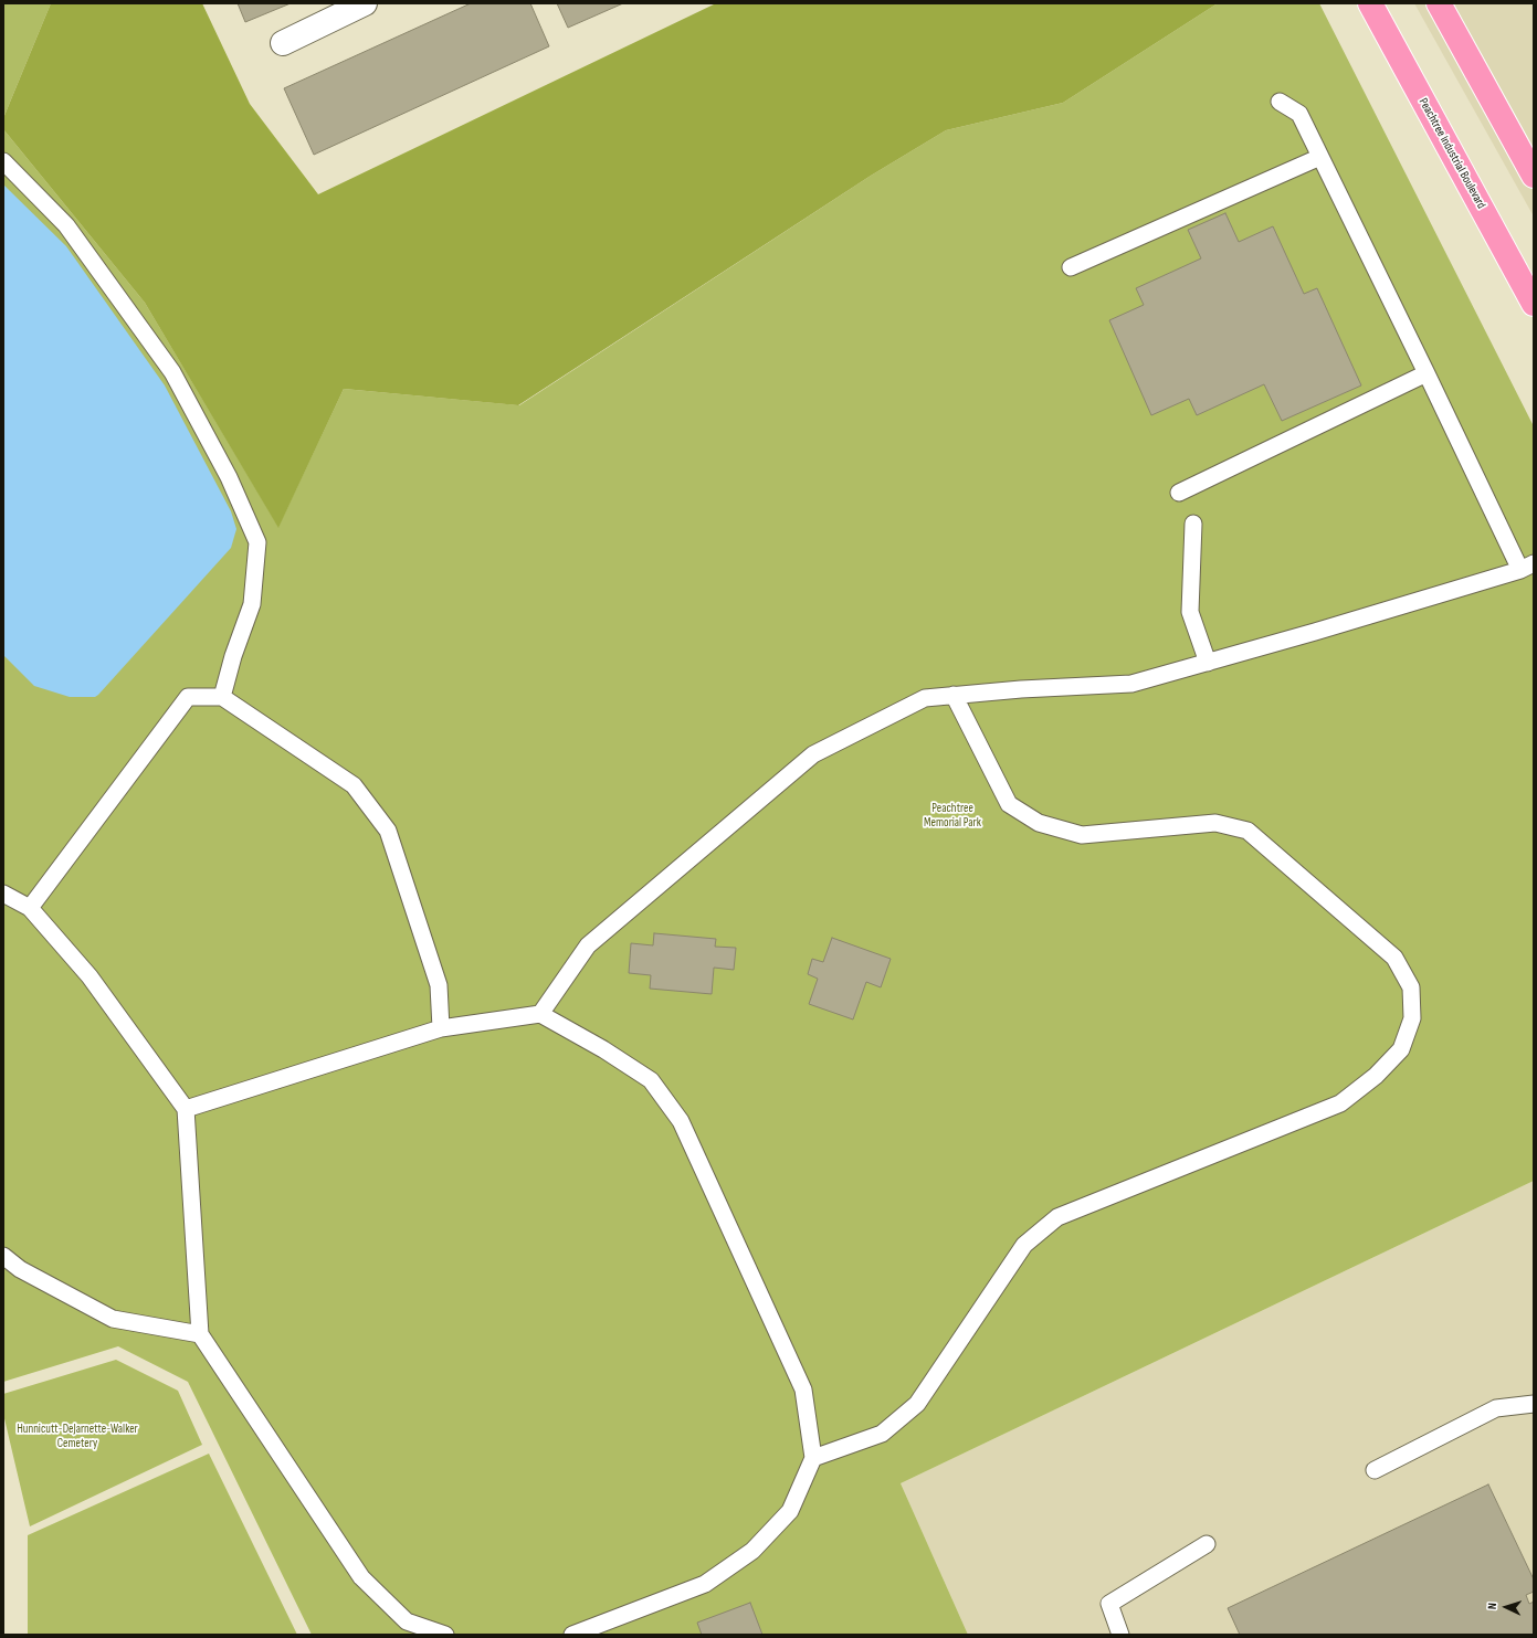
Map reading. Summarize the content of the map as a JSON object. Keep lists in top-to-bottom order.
{
  "streets": {
    "highway": ["Peachtree Industrial Boulevard"]
  },
  "parks": ["Peachtree Memorial Park", "Hunnicutt-DeJarnette-Walker Cemetery"],
  "north": "left"
}
